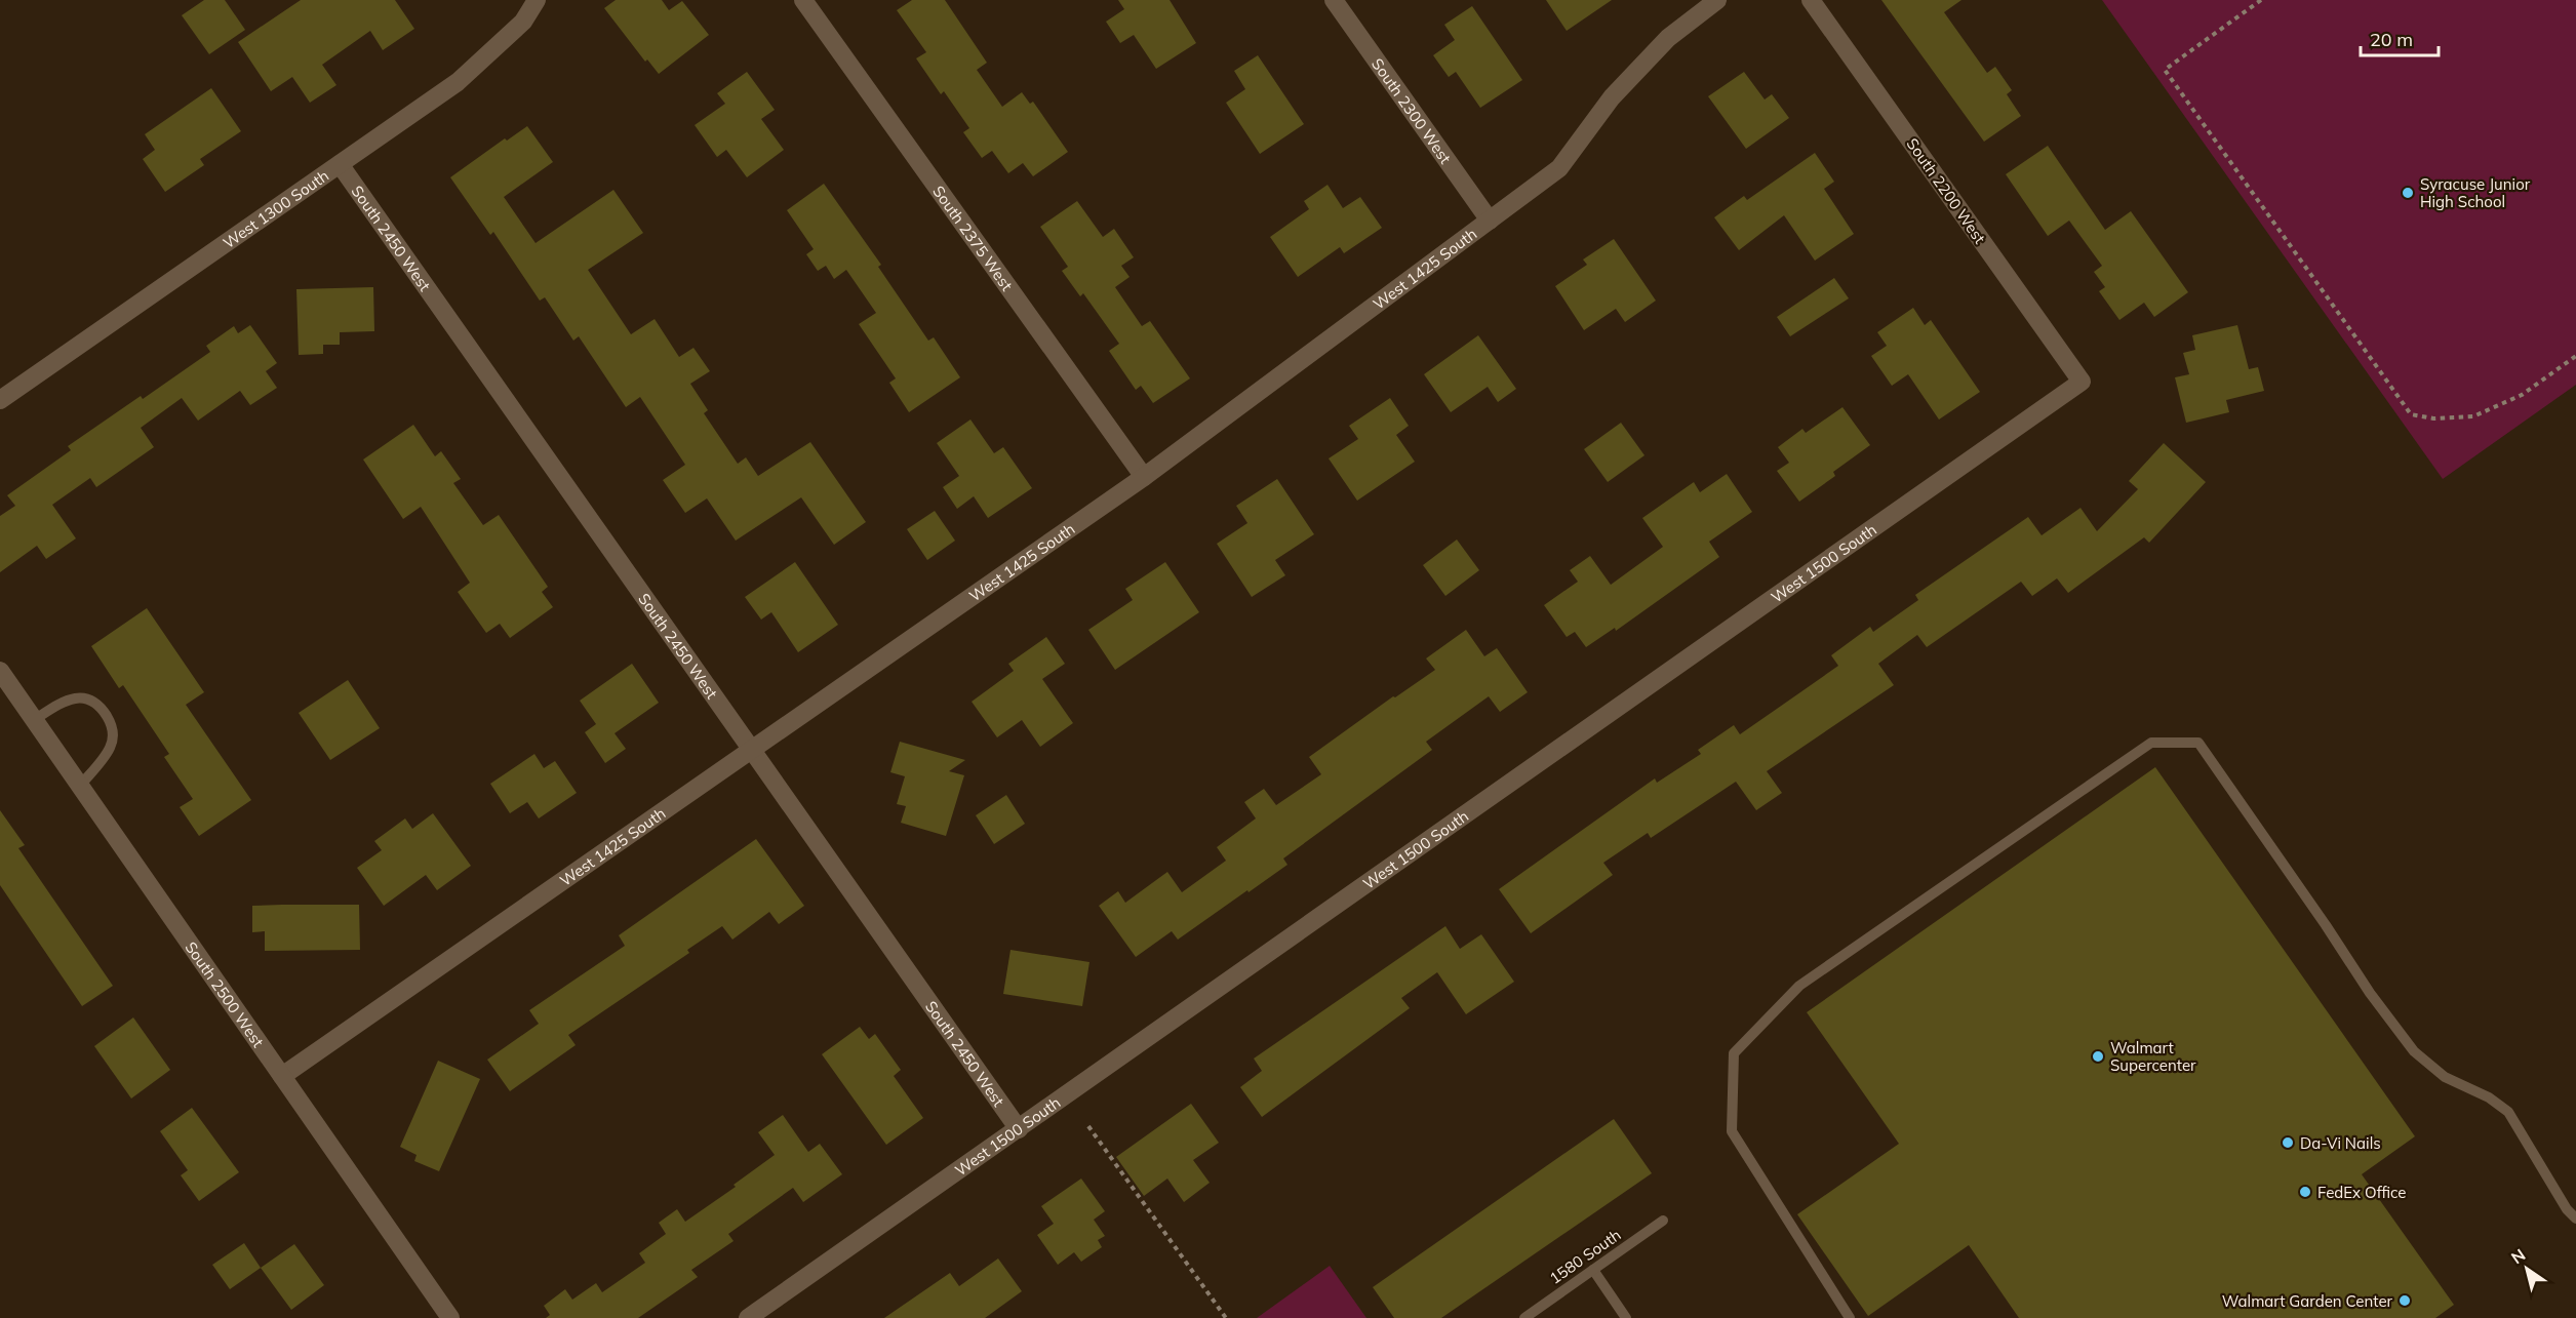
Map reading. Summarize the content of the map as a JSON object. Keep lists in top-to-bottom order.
{
  "streets": {
    "street": [
      "South 2300 West",
      "South 2200 West",
      "West 1300 South",
      "South 2375 West",
      "South 2450 West",
      "West 1425 South",
      "West 1500 South",
      "South 2500 West"
    ],
    "lane": ["1580 South"]
  },
  "crossings": [
    ["South 2300 West", "West 1425 South"],
    ["South 2200 West", "West 1500 South"],
    ["West 1300 South", "South 2450 West"],
    ["South 2375 West", "West 1425 South"],
    ["South 2450 West", "West 1425 South"],
    ["South 2450 West", "West 1500 South"],
    ["West 1425 South", "South 2500 West"]
  ],
  "places": [
    "Syracuse Junior High School",
    "Walmart Supercenter",
    "Da-Vi Nails",
    "FedEx Office",
    "Walmart Garden Center"
  ],
  "scale_bar": "20 m",
  "north": "top left"
}
